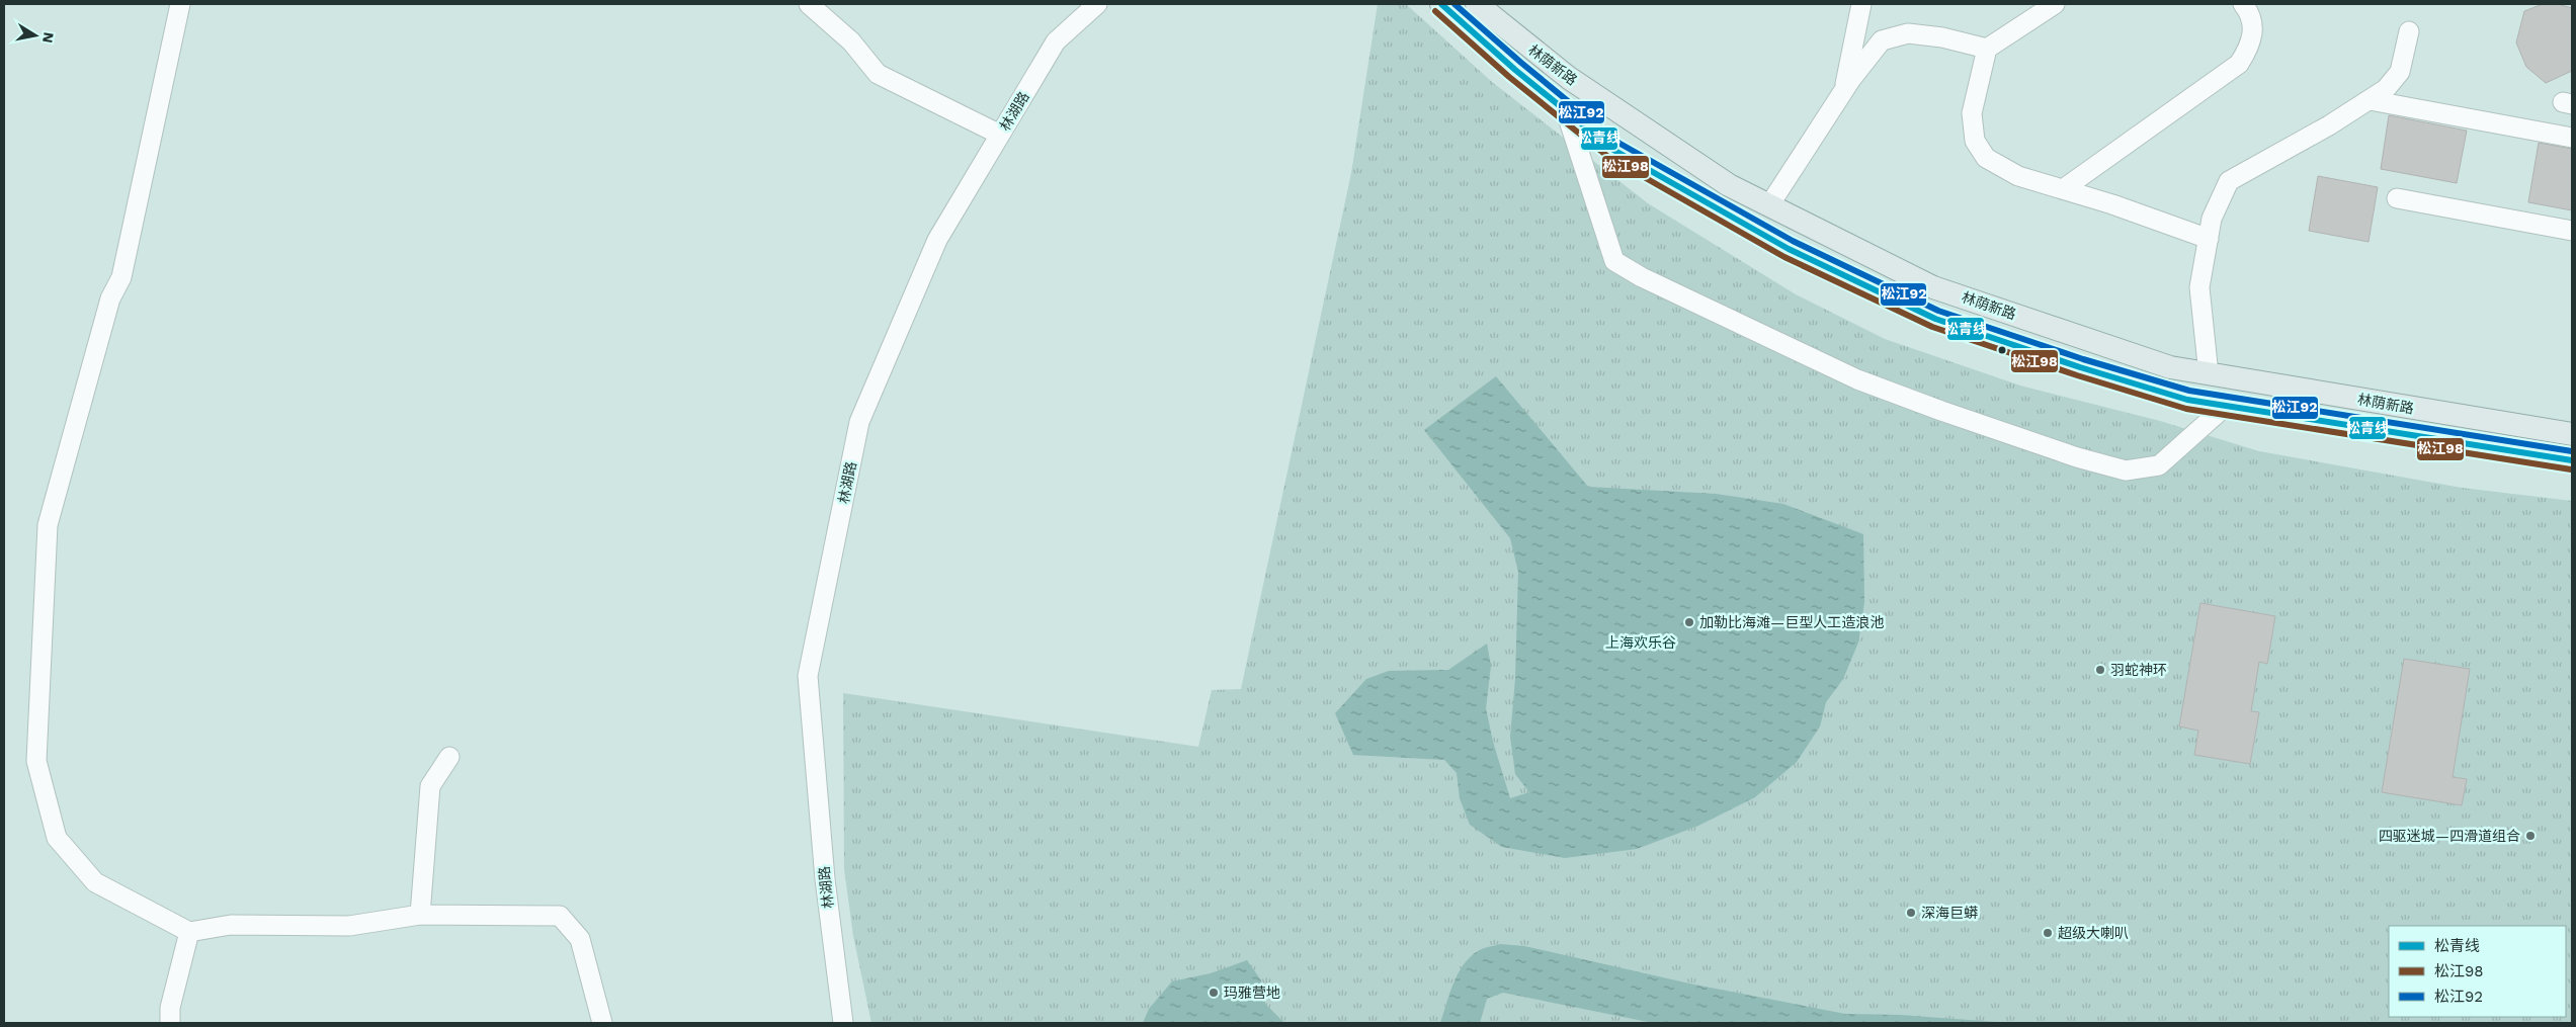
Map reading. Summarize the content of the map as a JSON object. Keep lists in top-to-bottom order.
{
  "streets": {
    "main road": ["林荫新路"],
    "street": ["林湖路"]
  },
  "parks": ["上海欢乐谷"],
  "places": [
    "加勒比海滩—巨型人工造浪池",
    "羽蛇神环",
    "四驱迷城—四滑道组合",
    "深海巨蟒",
    "超级大喇叭",
    "玛雅营地"
  ],
  "lines": ["transit line 松青线", "transit line 松江92", "transit line 松江98"],
  "legend": ["松青线", "松江98", "松江92"],
  "north": "right"
}
